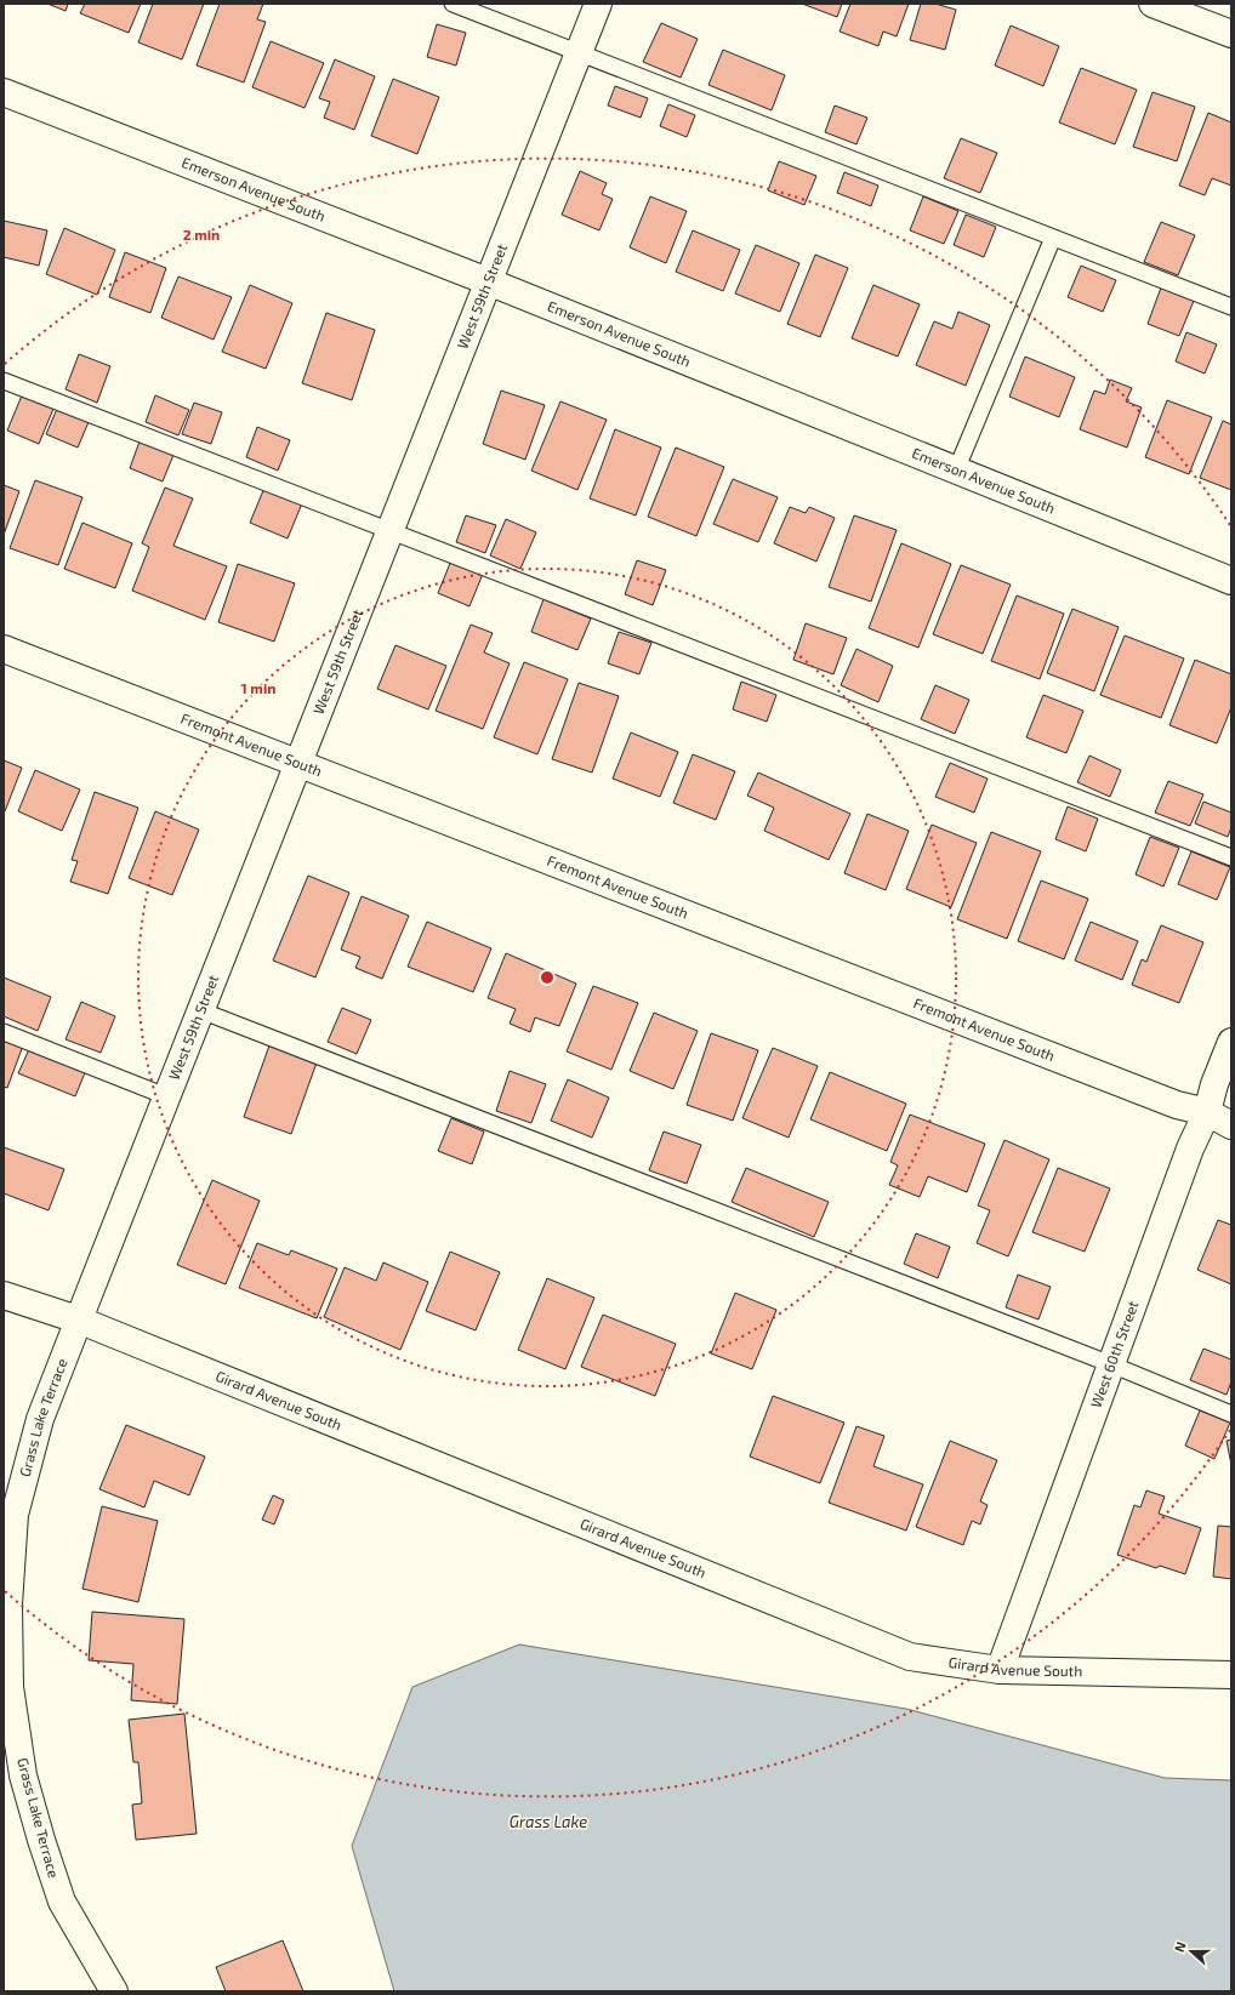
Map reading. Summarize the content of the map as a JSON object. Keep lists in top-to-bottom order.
{
  "streets": {
    "street": [
      "Emerson Avenue South",
      "West 59th Street",
      "Fremont Avenue South",
      "West 60th Street",
      "Girard Avenue South",
      "Grass Lake Terrace"
    ]
  },
  "crossings": [
    ["Emerson Avenue South", "West 59th Street"],
    ["West 59th Street", "Fremont Avenue South"],
    ["West 59th Street", "Girard Avenue South"],
    ["West 59th Street", "Grass Lake Terrace"],
    ["Fremont Avenue South", "West 60th Street"],
    ["West 60th Street", "Girard Avenue South"],
    ["Girard Avenue South", "Grass Lake Terrace"]
  ],
  "water": ["Grass Lake"],
  "north": "left",
  "rings": ["2 min", "1 min"]
}
